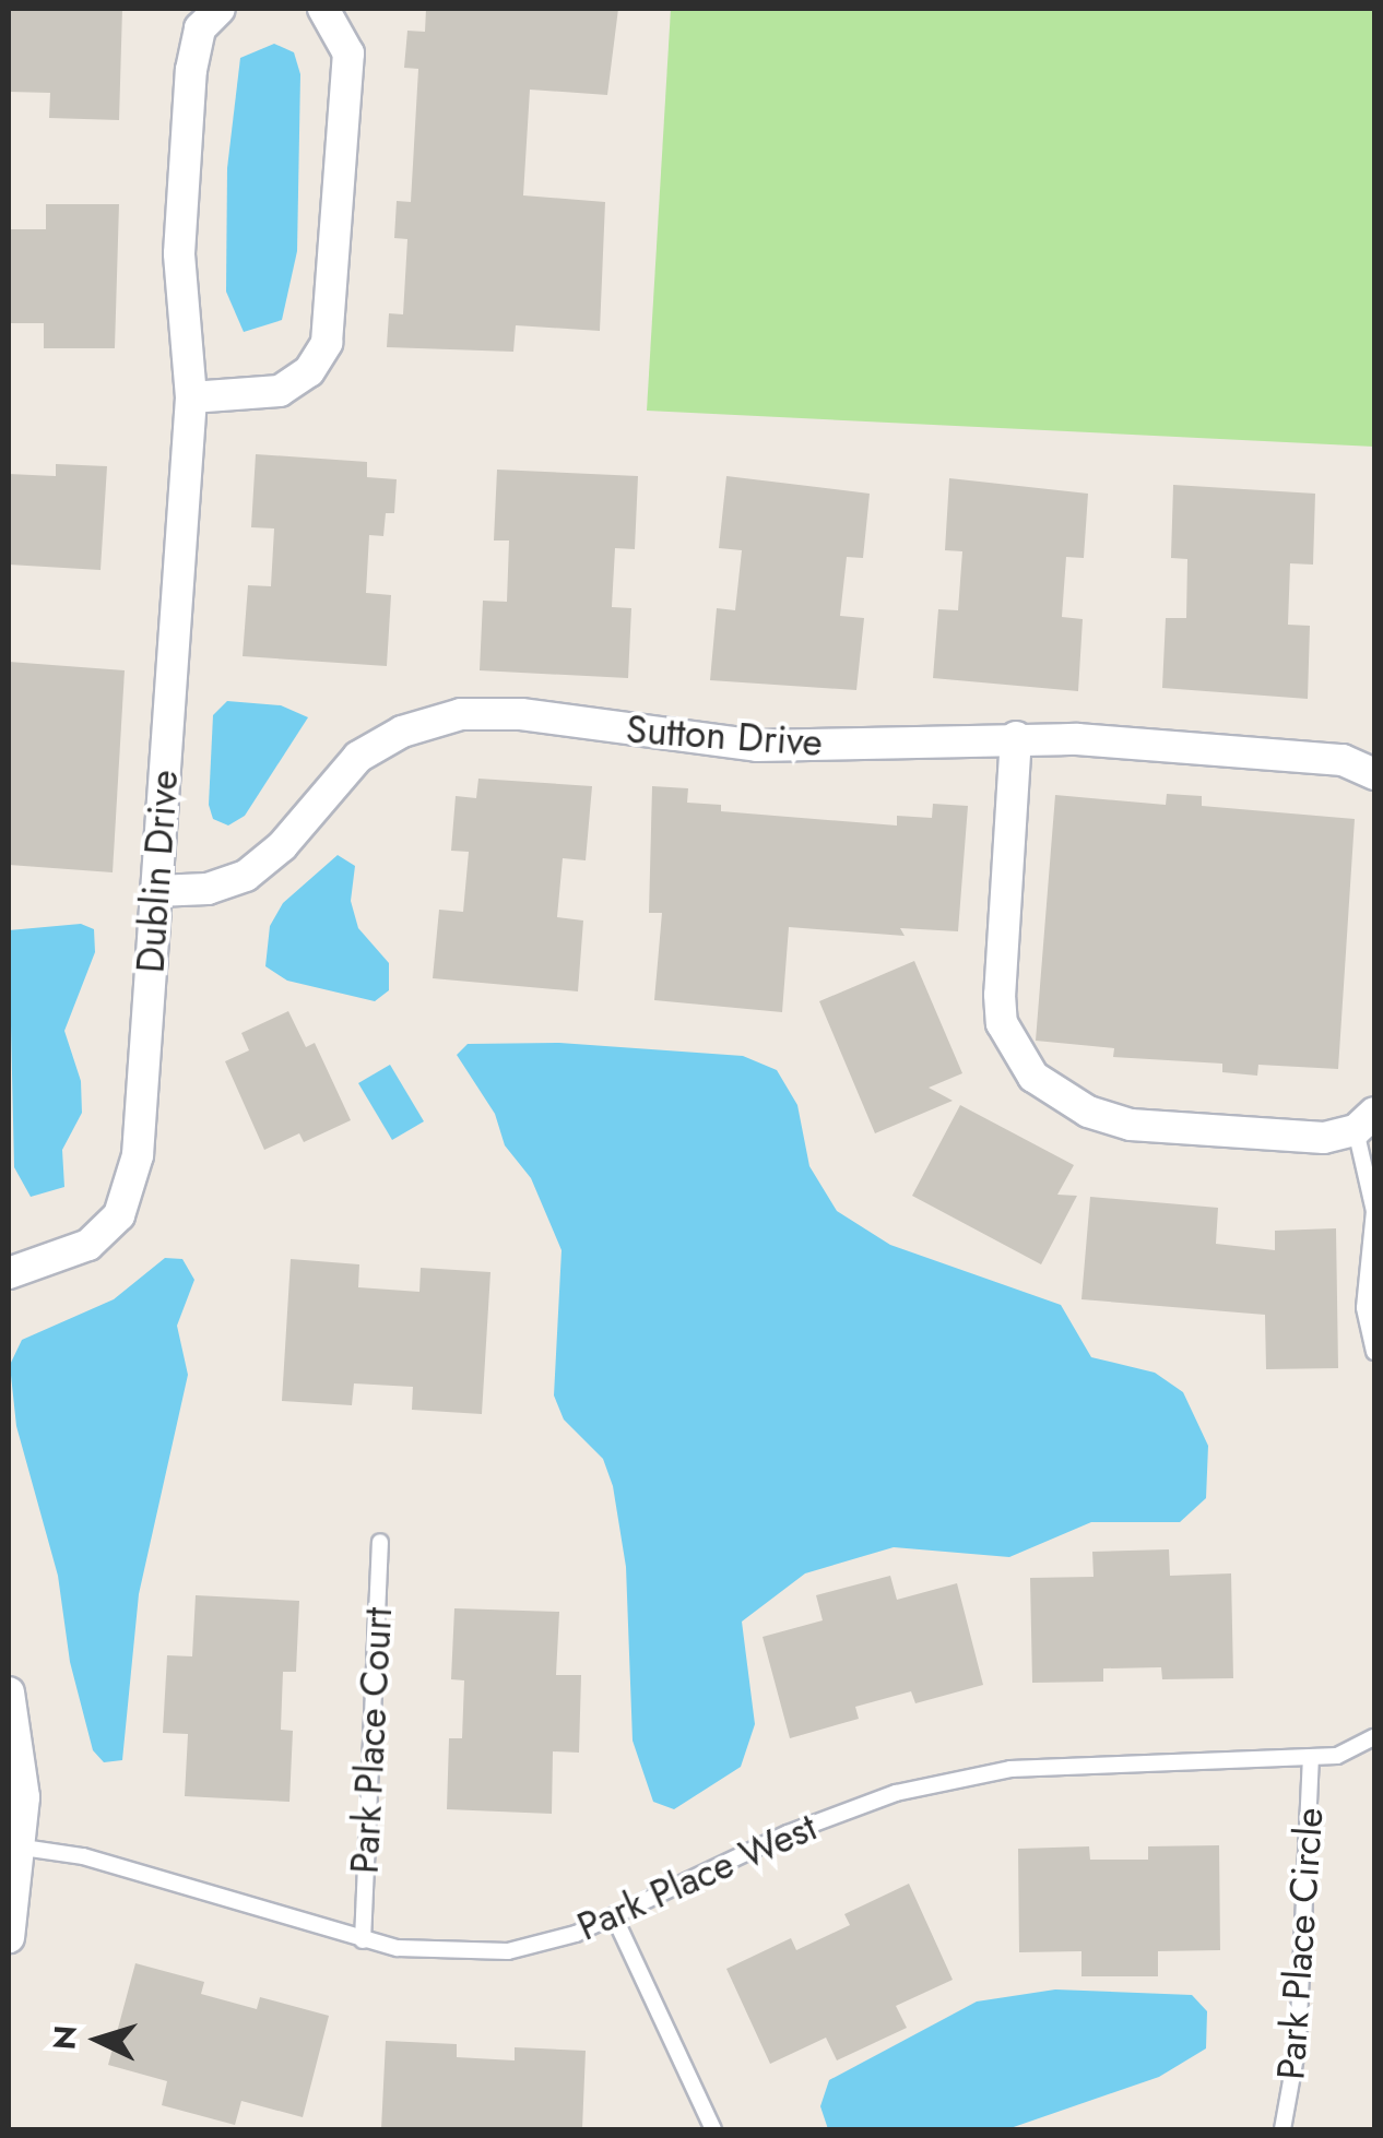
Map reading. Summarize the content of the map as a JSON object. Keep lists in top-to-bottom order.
{
  "streets": {
    "street": ["Sutton Drive", "Dublin Drive"],
    "lane": ["Park Place Court", "Park Place West", "Park Place Circle"]
  },
  "crossings": [
    ["Sutton Drive", "Dublin Drive"],
    ["Park Place Court", "Park Place West"],
    ["Park Place West", "Park Place Circle"]
  ],
  "north": "left"
}
